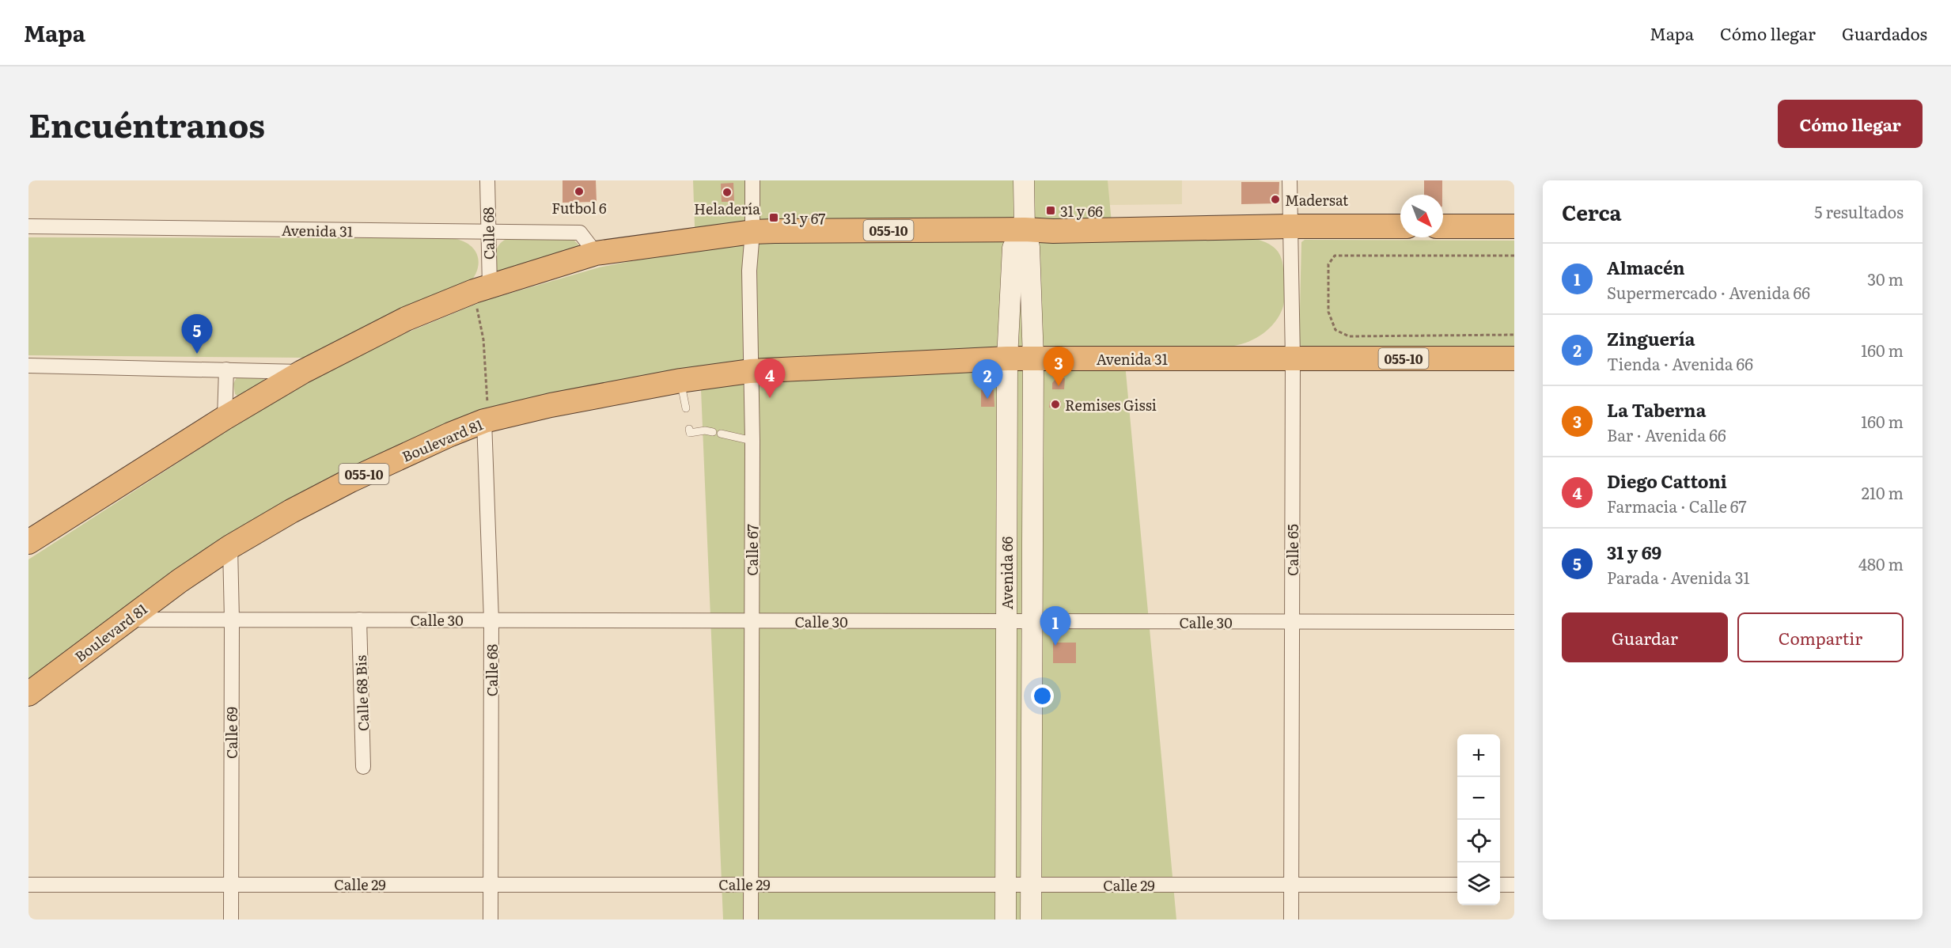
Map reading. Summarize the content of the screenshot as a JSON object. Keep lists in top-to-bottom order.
{
  "streets": {
    "highway": ["Avenida 31", "055-10", "Boulevard 81"],
    "main road": ["Avenida 66"],
    "street": [
      "Calle 68",
      "Calle 67",
      "Calle 65",
      "Calle 30",
      "Calle 68 Bis",
      "Calle 69",
      "Calle 29"
    ]
  },
  "crossings": [
    ["Avenida 31", "055-10"],
    ["Avenida 31", "Calle 68"],
    ["Avenida 31", "Boulevard 81"],
    ["Avenida 31", "Calle 67"],
    ["Avenida 31", "Calle 65"],
    ["Avenida 31", "Avenida 66"],
    ["055-10", "Calle 68"],
    ["055-10", "Calle 67"],
    ["055-10", "Calle 65"],
    ["055-10", "Avenida 66"],
    ["Calle 68", "Boulevard 81"],
    ["Calle 68", "Calle 30"],
    ["Calle 68", "Calle 29"],
    ["Boulevard 81", "Calle 67"],
    ["Boulevard 81", "Calle 30"],
    ["Boulevard 81", "Calle 69"],
    ["Calle 67", "Calle 30"],
    ["Calle 67", "Calle 29"],
    ["Calle 65", "Calle 30"],
    ["Calle 65", "Calle 29"],
    ["Avenida 66", "Calle 30"],
    ["Avenida 66", "Calle 29"],
    ["Calle 30", "Calle 68 Bis"],
    ["Calle 30", "Calle 69"],
    ["Calle 69", "Calle 29"]
  ],
  "places": {
    "other": [
      "Futbol 6",
      "Heladería",
      "Madersat",
      "Remises Gissi"
    ],
    "transit": ["31 y 66", "31 y 67"]
  },
  "north": "bottom right",
  "page": {
    "header": "Mapa",
    "nav": ["Mapa", "Cómo llegar", "Guardados"],
    "title": "Encuéntranos",
    "buttons": [
      "Cómo llegar",
      ["Guardar", "Compartir"]
    ],
    "heading": ["Cerca", "5 resultados"],
    "list": [
      {
        "mark": "1",
        "name": "Almacén",
        "note": "Supermercado · Avenida 66",
        "value": "30 m"
      },
      {
        "mark": "2",
        "name": "Zinguería",
        "note": "Tienda · Avenida 66",
        "value": "160 m"
      },
      {
        "mark": "3",
        "name": "La Taberna",
        "note": "Bar · Avenida 66",
        "value": "160 m"
      },
      {
        "mark": "4",
        "name": "Diego Cattoni",
        "note": "Farmacia · Calle 67",
        "value": "210 m"
      },
      {
        "mark": "5",
        "name": "31 y 69",
        "note": "Parada · Avenida 31",
        "value": "480 m"
      }
    ],
    "pins": [
      "5",
      "3",
      "4",
      "2",
      "1"
    ],
    "map_buttons": ["+", "−"]
  }
}
